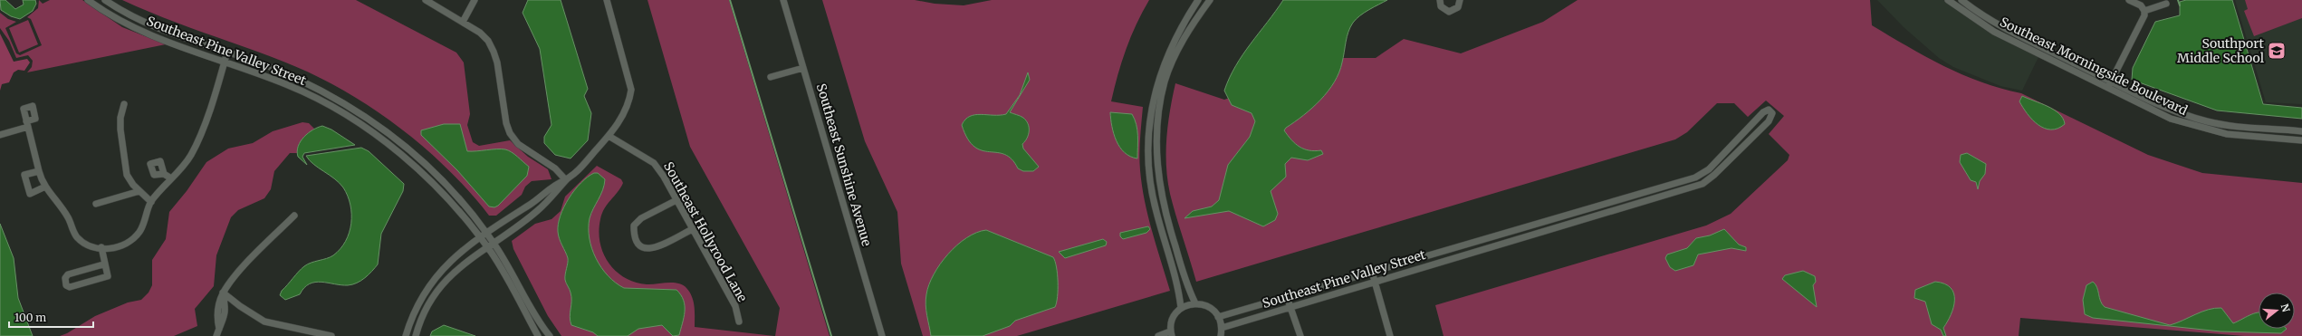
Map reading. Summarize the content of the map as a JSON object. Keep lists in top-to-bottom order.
{
  "streets": {
    "street": [
      "Southeast Pine Valley Street",
      "Southeast Morningside Boulevard",
      "Southeast Sunshine Avenue",
      "Southeast Hollyrood Lane"
    ]
  },
  "places": {
    "school or university": ["Southport Middle School"]
  },
  "scale_bar": "100 m",
  "north": "right"
}
